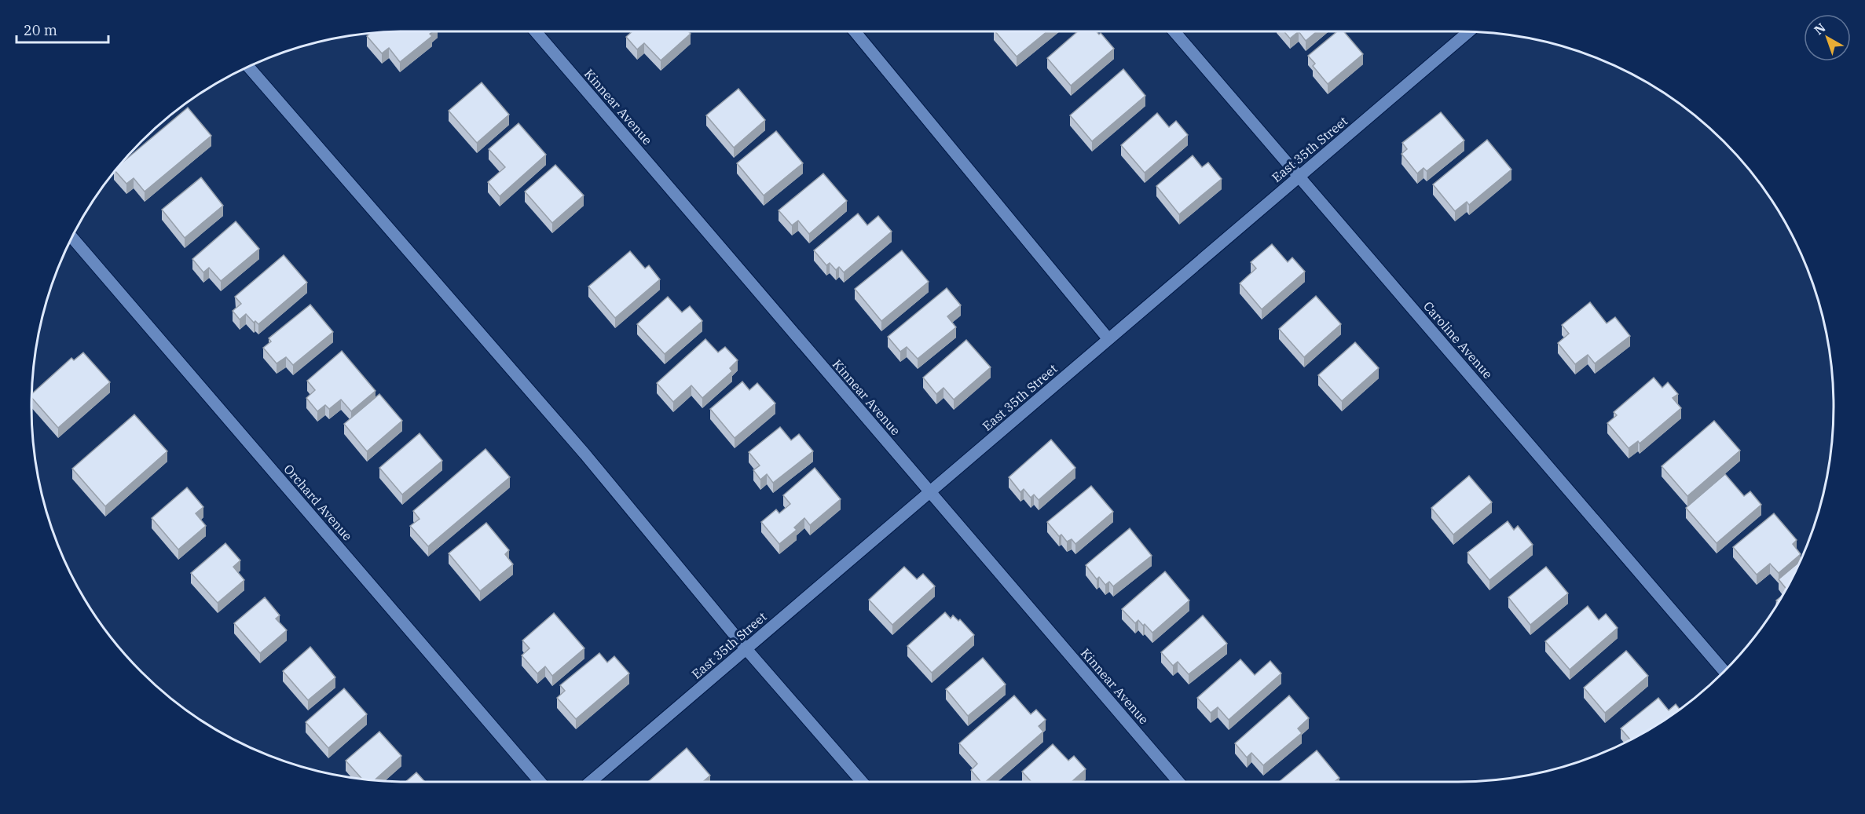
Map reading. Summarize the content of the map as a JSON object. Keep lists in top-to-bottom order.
{
  "streets": {
    "street": [
      "Kinnear Avenue",
      "East 35th Street",
      "Caroline Avenue",
      "Orchard Avenue"
    ]
  },
  "crossings": [
    ["Kinnear Avenue", "East 35th Street"],
    ["East 35th Street", "Caroline Avenue"]
  ],
  "scale_bar": "20 m",
  "north": "top left"
}
